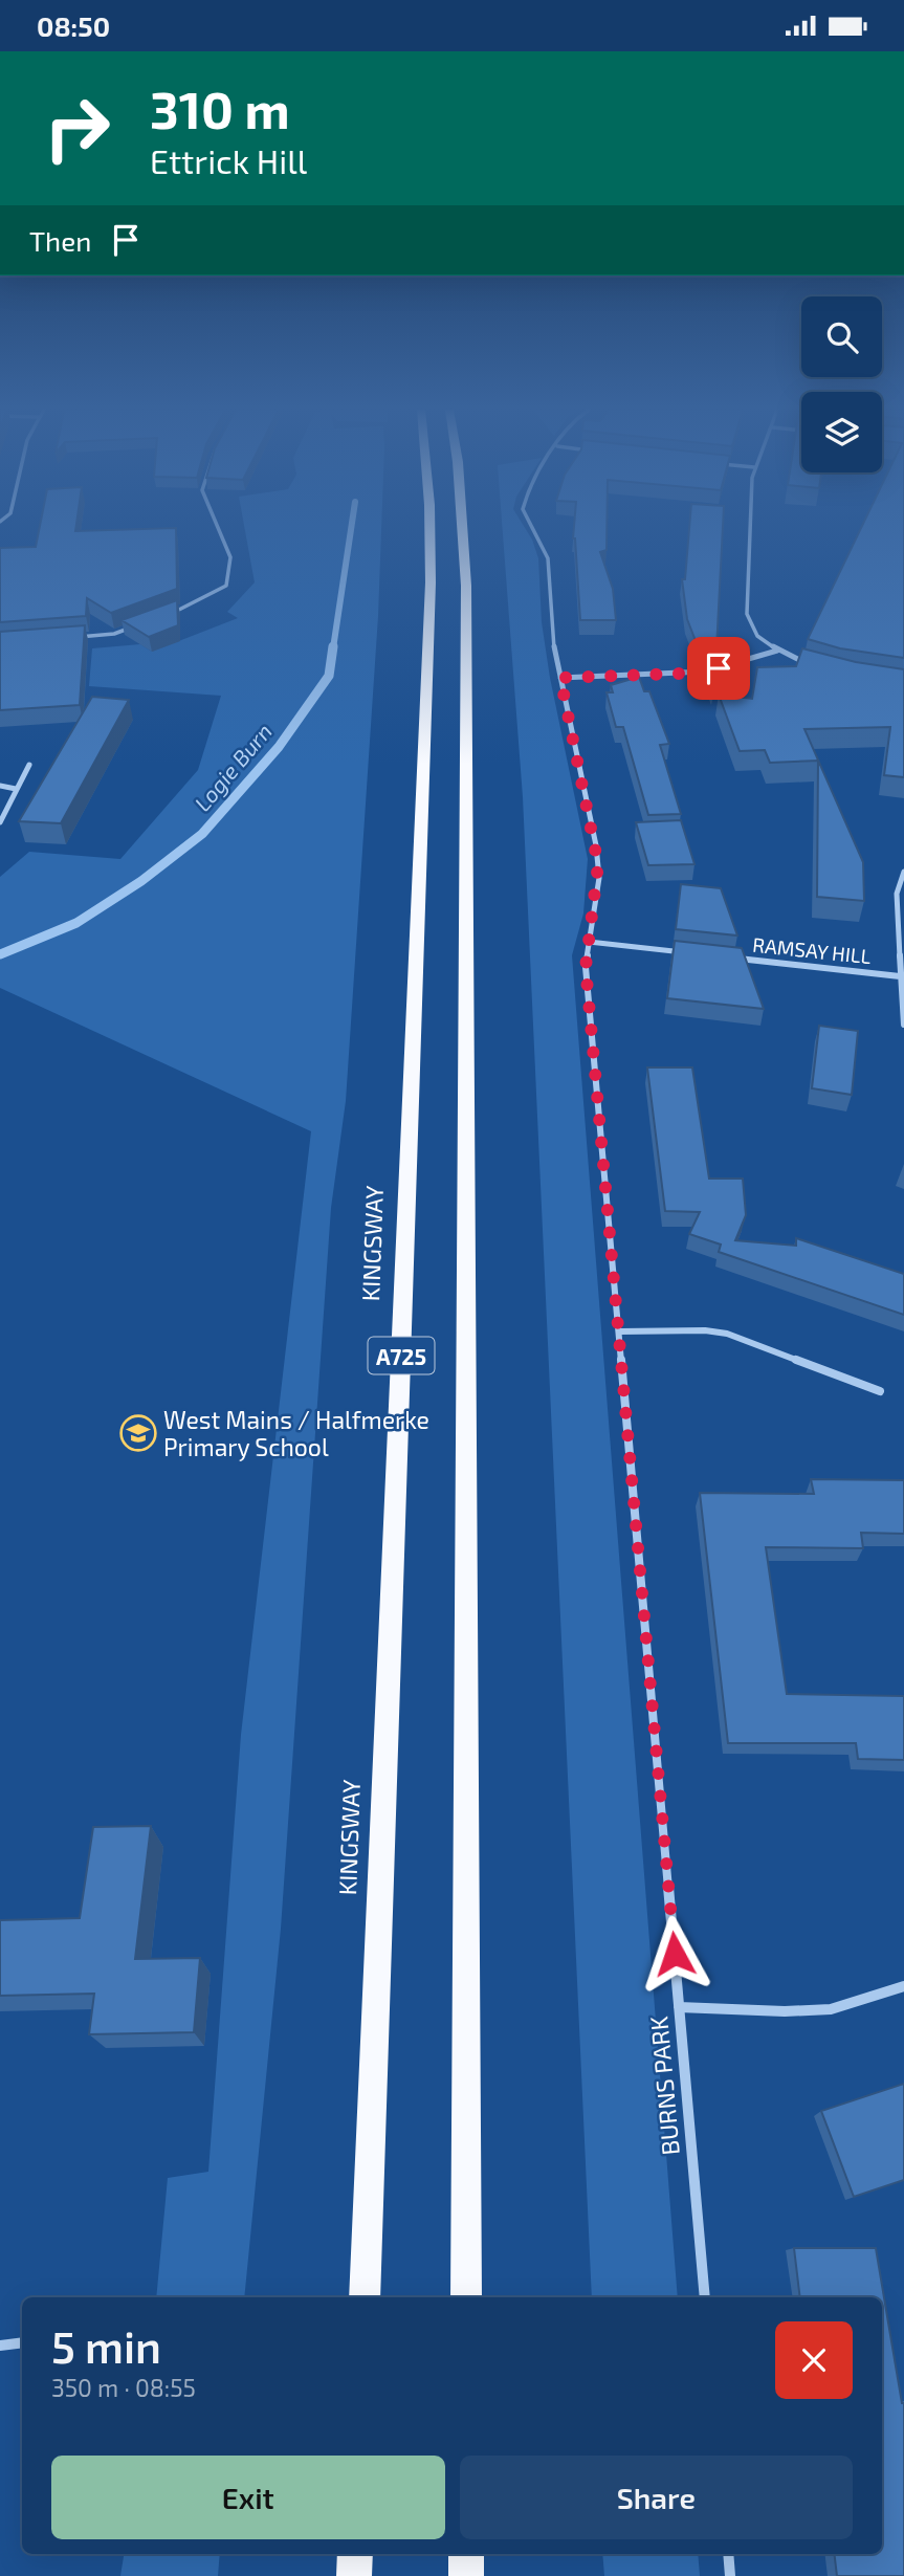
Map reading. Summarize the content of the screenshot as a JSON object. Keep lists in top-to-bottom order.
{
  "streets": {
    "highway": ["KINGSWAY", "A725"],
    "street": ["RAMSAY HILL", "BURNS PARK"]
  },
  "water": ["Logie Burn"],
  "places": {
    "school or university": ["West Mains / Halfmerke Primary School"]
  },
  "page": {
    "status": "08:50",
    "turn": ["310 m", "Ettrick Hill"],
    "then": "Then",
    "heading": ["5 min", "350 m · 08:55"],
    "buttons": ["Exit", "Share"]
  }
}
